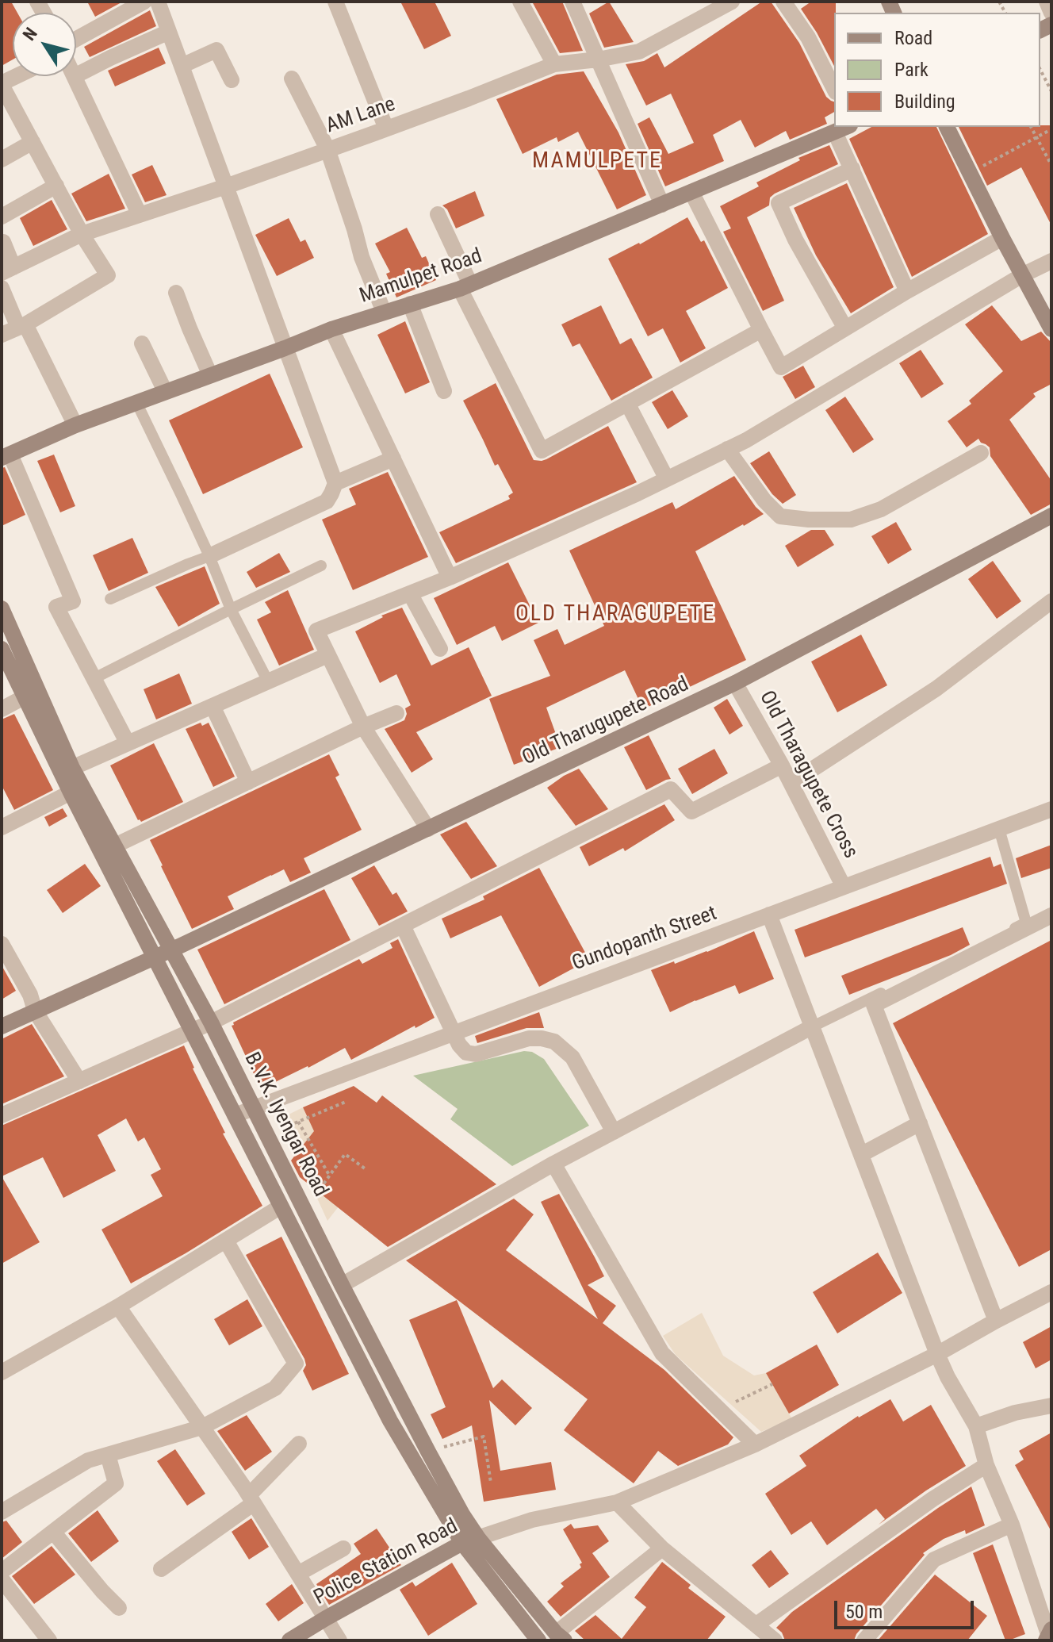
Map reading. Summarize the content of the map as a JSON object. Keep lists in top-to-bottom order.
{
  "streets": {
    "street": [
      "AM Lane",
      "Mamulpet Road",
      "Old Tharugupete Road",
      "Old Tharagupete Cross",
      "Gundopanth Street",
      "B.V.K. Iyengar Road",
      "Police Station Road"
    ]
  },
  "crossings": [
    ["Old Tharugupete Road", "Old Tharagupete Cross"],
    ["Old Tharugupete Road", "B.V.K. Iyengar Road"],
    ["Old Tharagupete Cross", "Gundopanth Street"],
    ["Gundopanth Street", "B.V.K. Iyengar Road"],
    ["B.V.K. Iyengar Road", "Police Station Road"]
  ],
  "districts": ["MAMULPETE", "OLD THARAGUPETE"],
  "legend": ["Road", "Park", "Building"],
  "scale_bar": "50 m",
  "north": "top left"
}
